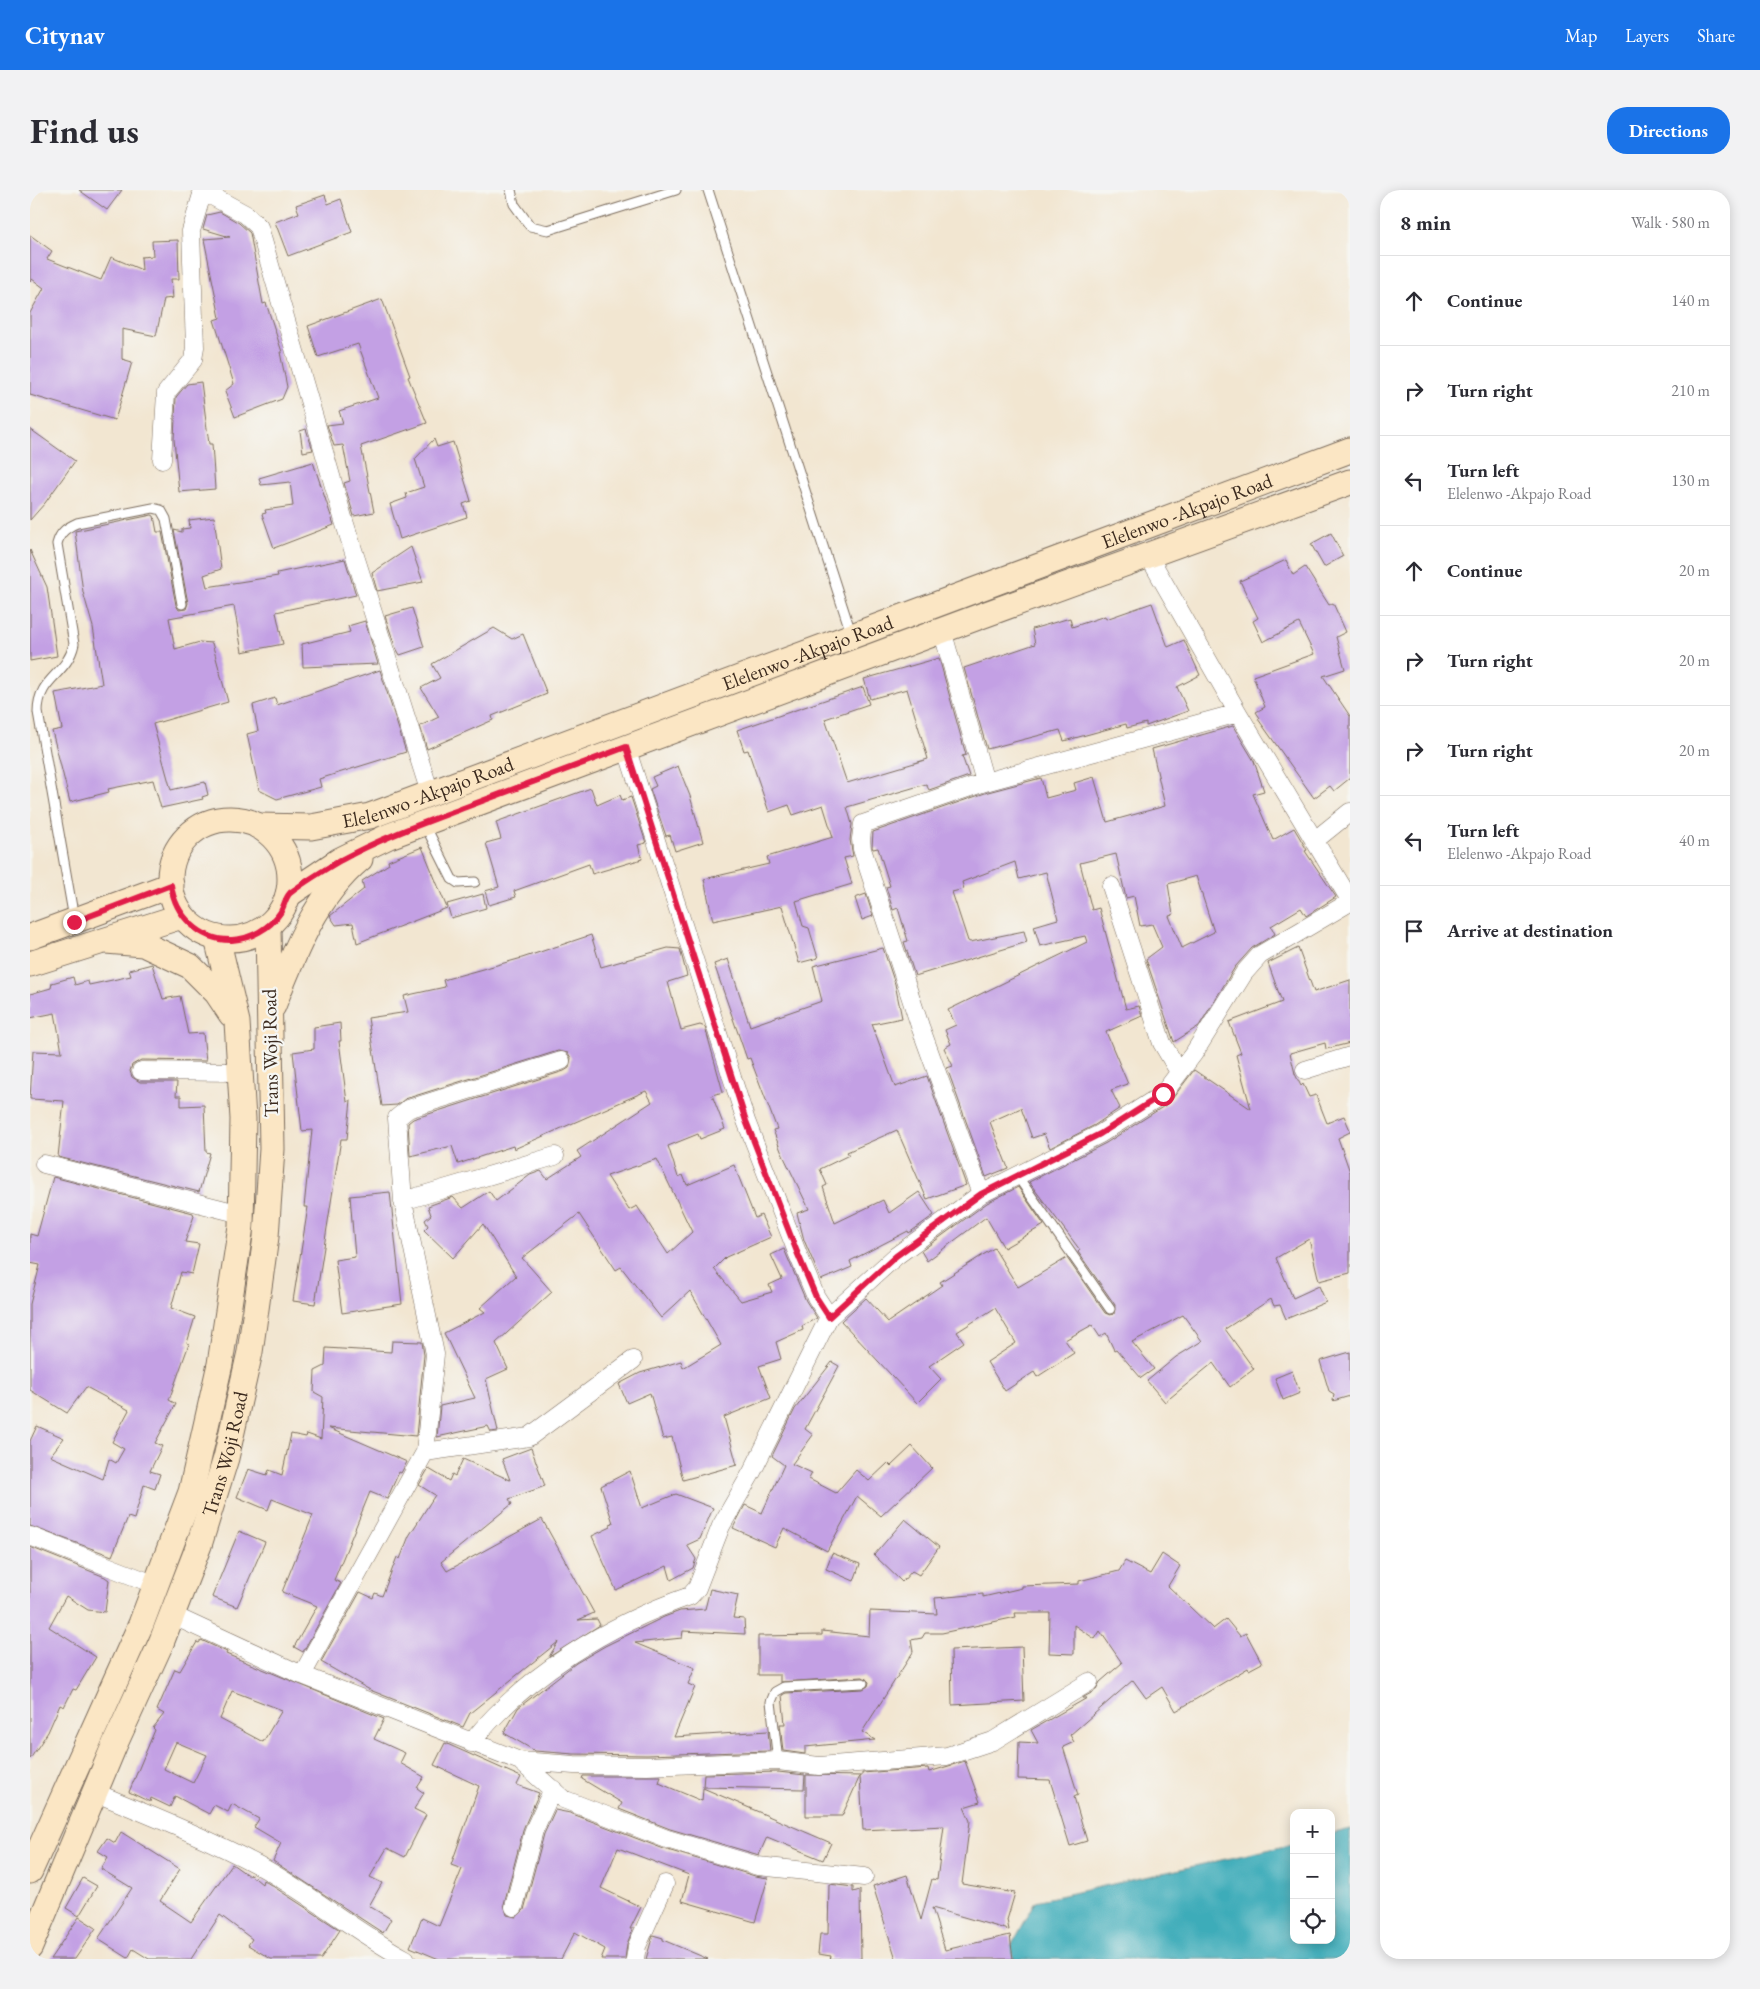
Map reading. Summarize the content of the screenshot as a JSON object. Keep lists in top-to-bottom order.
{
  "streets": {
    "main road": ["Elelenwo -Akpajo Road", "Trans Woji Road"]
  },
  "crossings": [
    ["Elelenwo -Akpajo Road", "Trans Woji Road"]
  ],
  "page": {
    "header": "Citynav",
    "nav": ["Map", "Layers", "Share"],
    "buttons": "Directions",
    "title": "Find us",
    "heading": ["8 min", "Walk · 580 m"],
    "list": [
      ["Continue", "140 m"],
      ["Turn right", "210 m"],
      ["Turn left", "Elelenwo -Akpajo Road", "130 m"],
      ["Continue", "20 m"],
      ["Turn right", "20 m"],
      ["Turn right", "20 m"],
      ["Turn left", "Elelenwo -Akpajo Road", "40 m"],
      "Arrive at destination"
    ],
    "map_buttons": ["+", "−"]
  }
}
